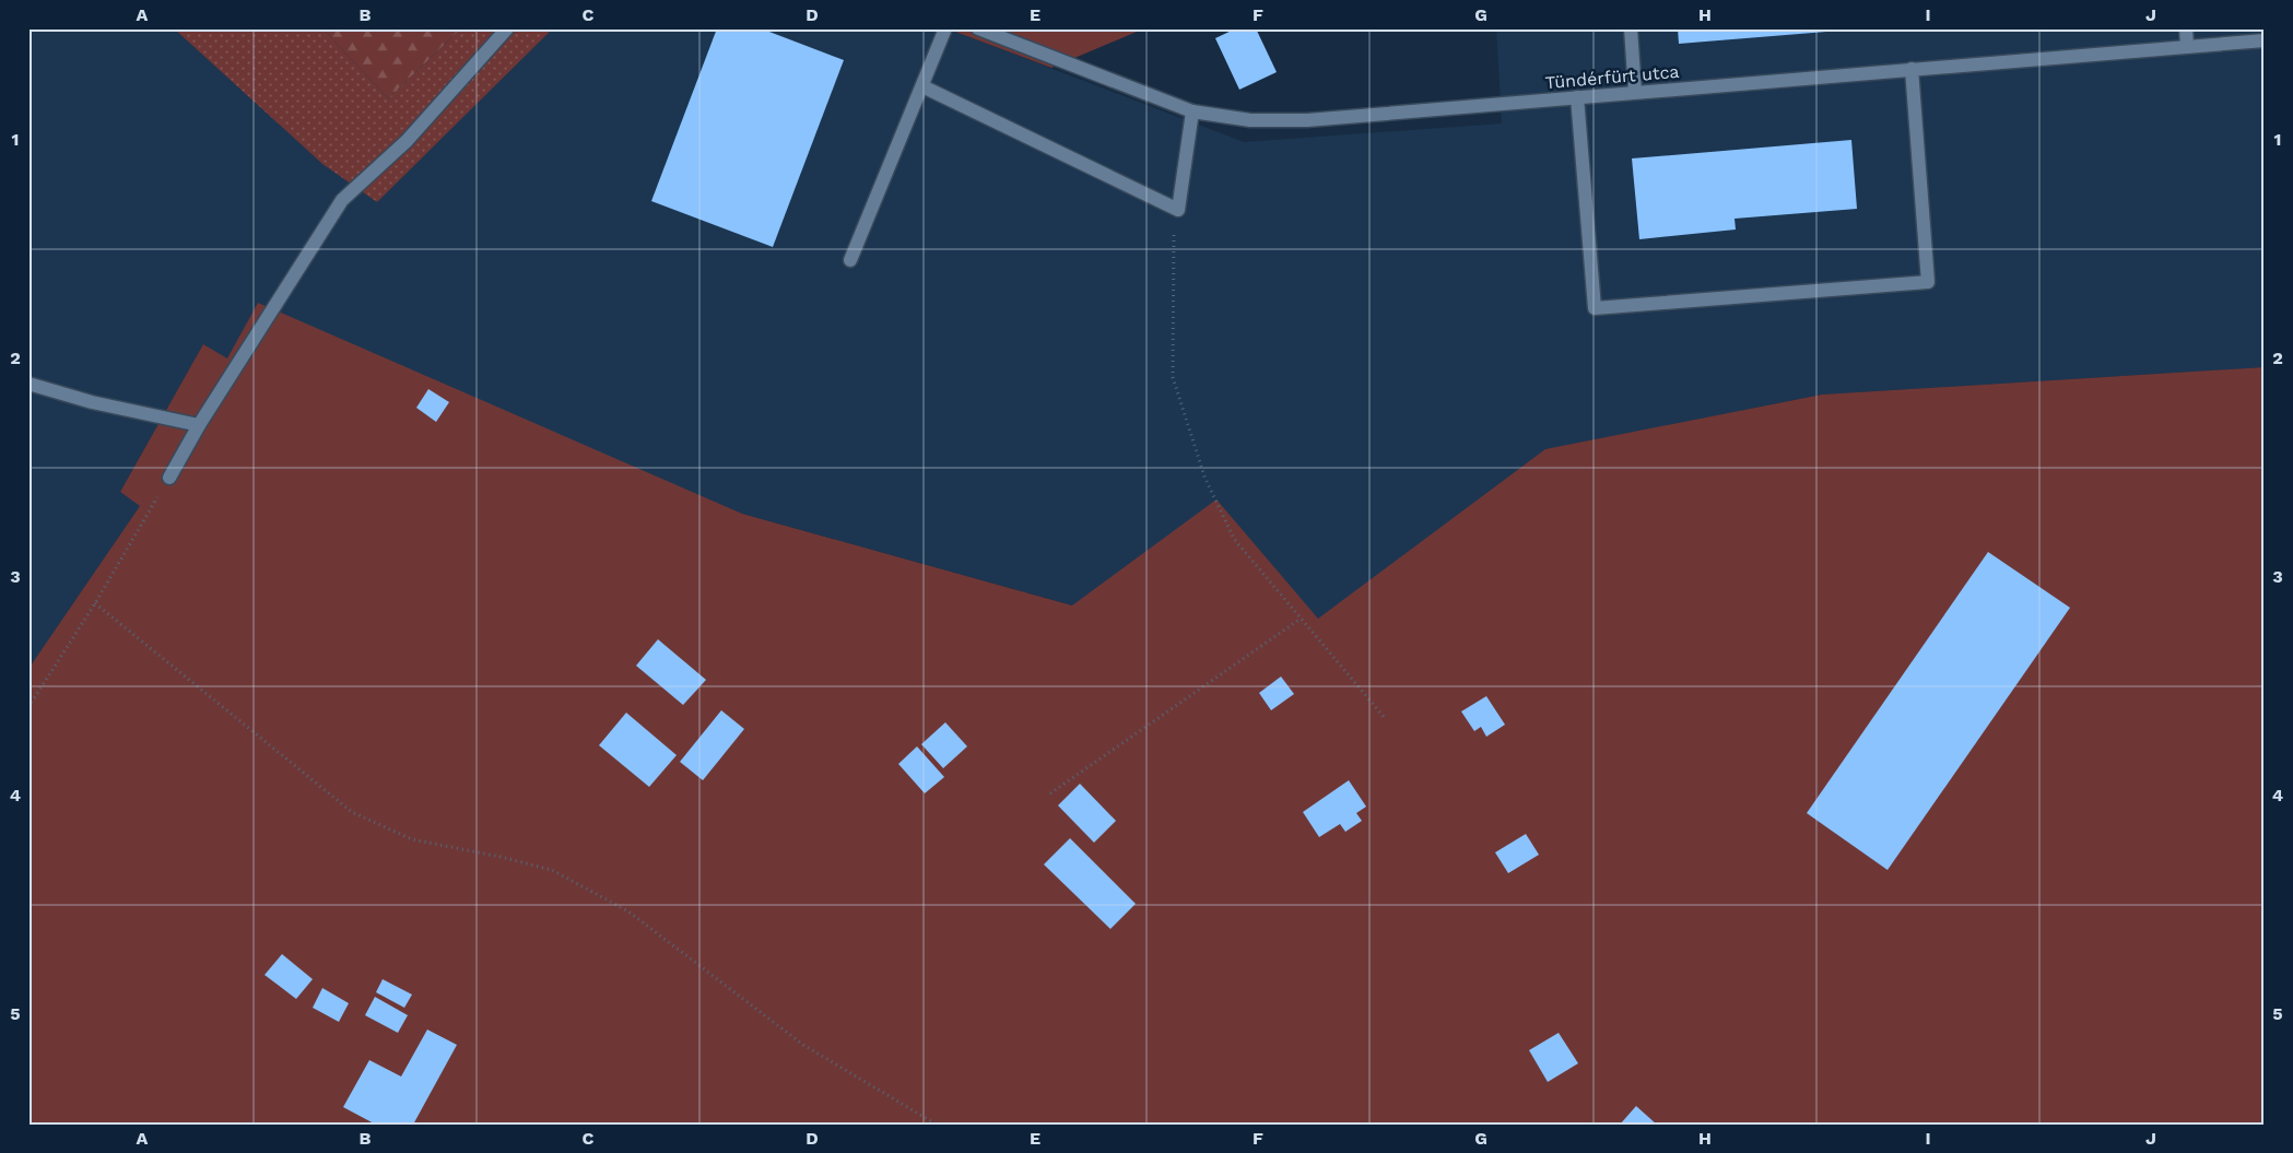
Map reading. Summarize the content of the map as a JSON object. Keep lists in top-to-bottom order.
{
  "streets": {
    "street": ["Tündérfürt utca"]
  },
  "grid": {
    "columns": [
      "A",
      "B",
      "C",
      "D",
      "E",
      "F",
      "G",
      "H",
      "I",
      "J"
    ],
    "rows": [
      "1",
      "2",
      "3",
      "4",
      "5"
    ]
  }
}
